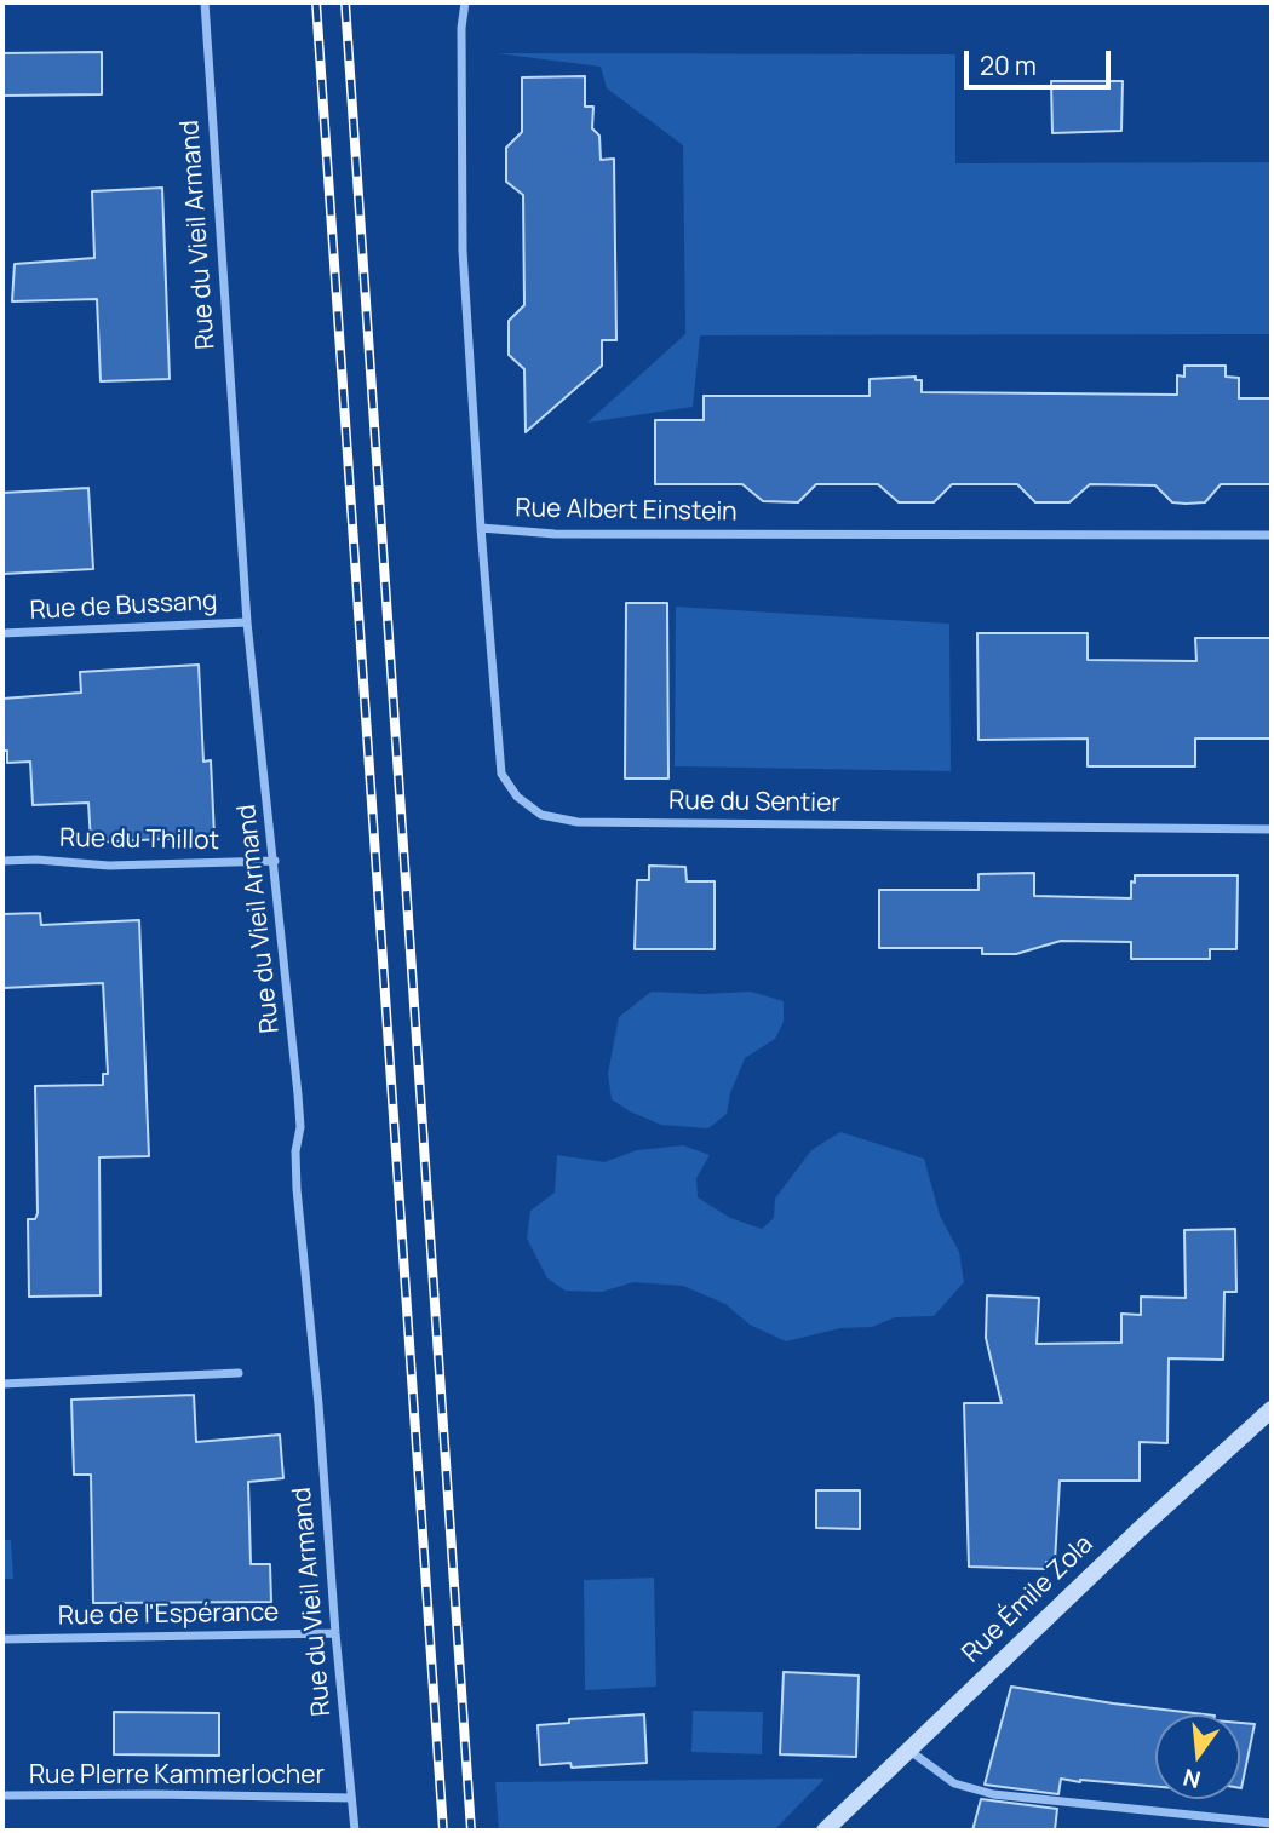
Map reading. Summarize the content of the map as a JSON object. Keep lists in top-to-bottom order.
{
  "streets": {
    "street": [
      "Rue du Vieil Armand",
      "Rue Albert Einstein",
      "Rue de Bussang",
      "Rue du Sentier",
      "Rue du Thillot",
      "Rue Émile Zola",
      "Rue de l'Espérance",
      "Rue PIerre Kammerlocher"
    ]
  },
  "crossings": [
    ["Rue du Vieil Armand", "Rue de Bussang"],
    ["Rue du Vieil Armand", "Rue du Thillot"],
    ["Rue du Vieil Armand", "Rue de l'Espérance"],
    ["Rue du Vieil Armand", "Rue PIerre Kammerlocher"],
    ["Rue Albert Einstein", "Rue du Sentier"]
  ],
  "scale_bar": "20 m",
  "north": "bottom"
}
